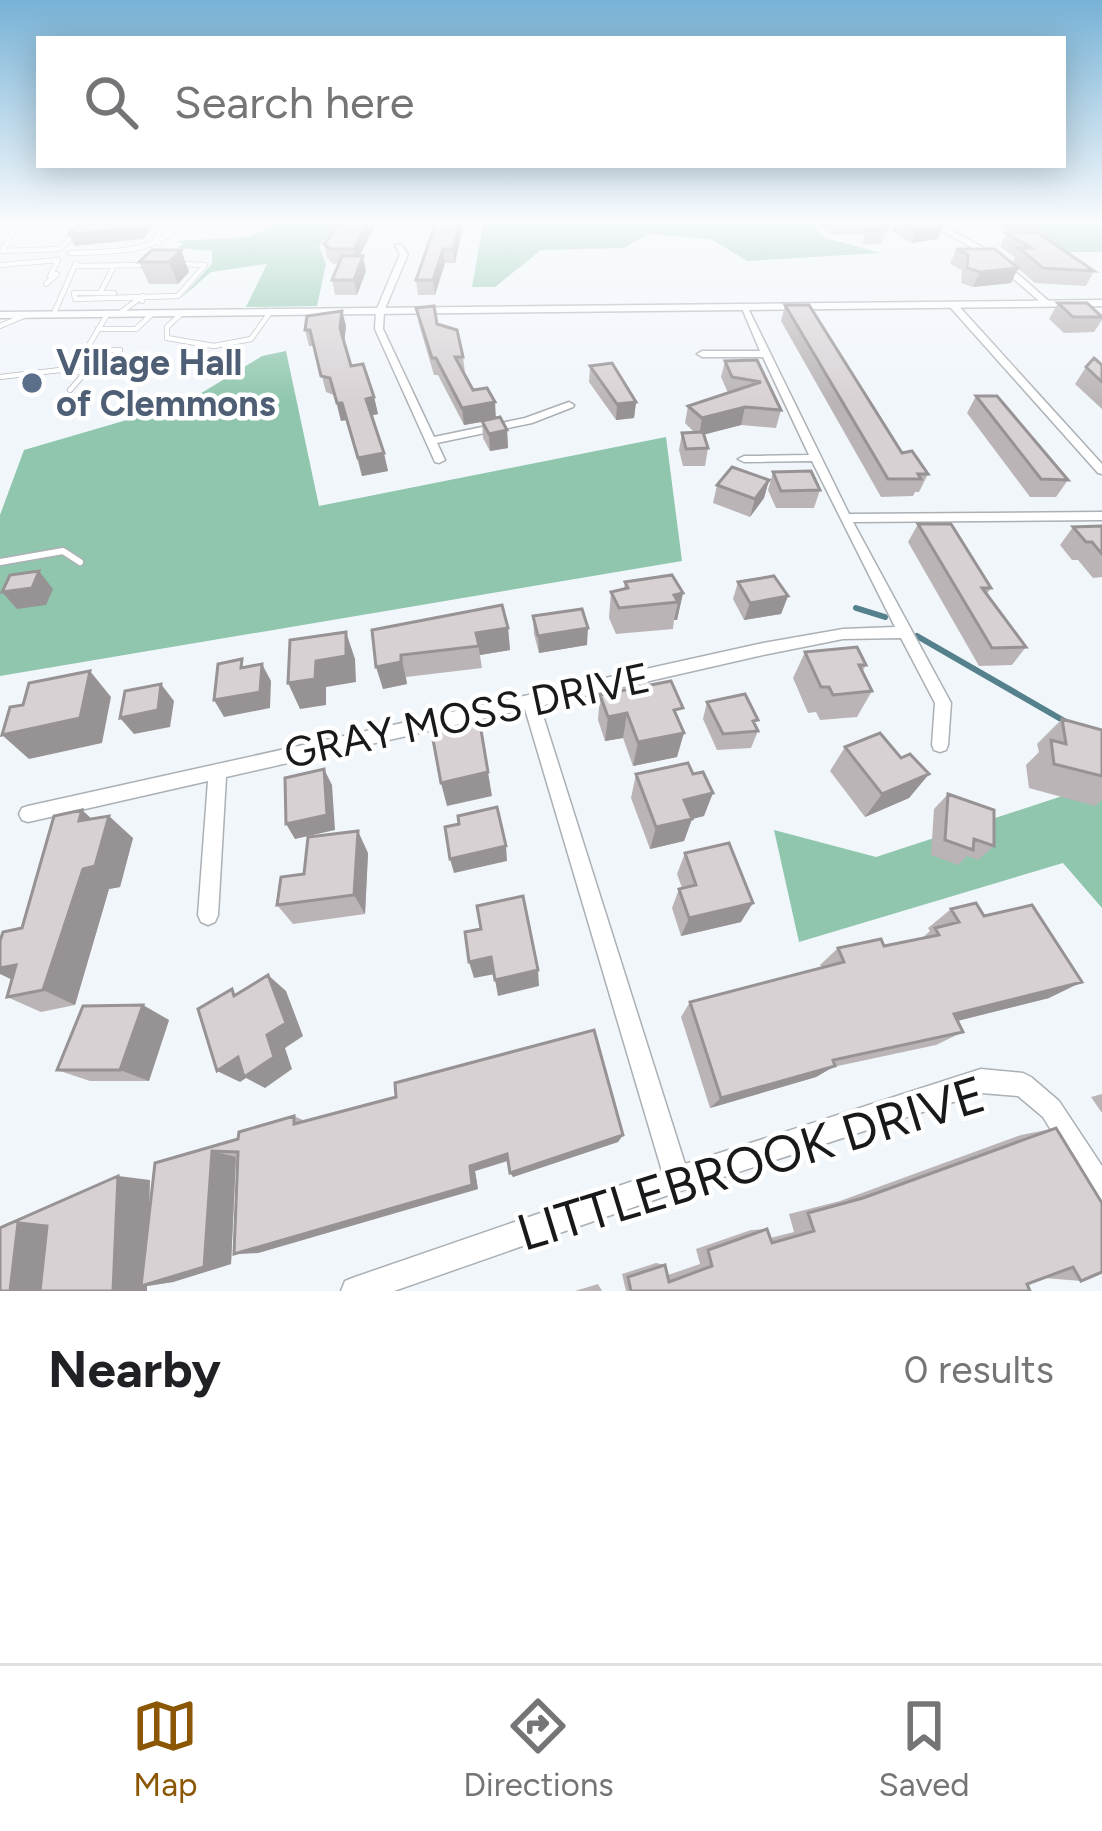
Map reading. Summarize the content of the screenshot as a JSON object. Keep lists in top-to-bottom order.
{
  "streets": {
    "street": ["GRAY MOSS DRIVE", "LITTLEBROOK DRIVE"]
  },
  "places": ["Village Hall of Clemmons"],
  "page": {
    "search": "Search here",
    "heading": ["Nearby", "0 results"],
    "nav": ["Map", "Directions", "Saved"]
  }
}
